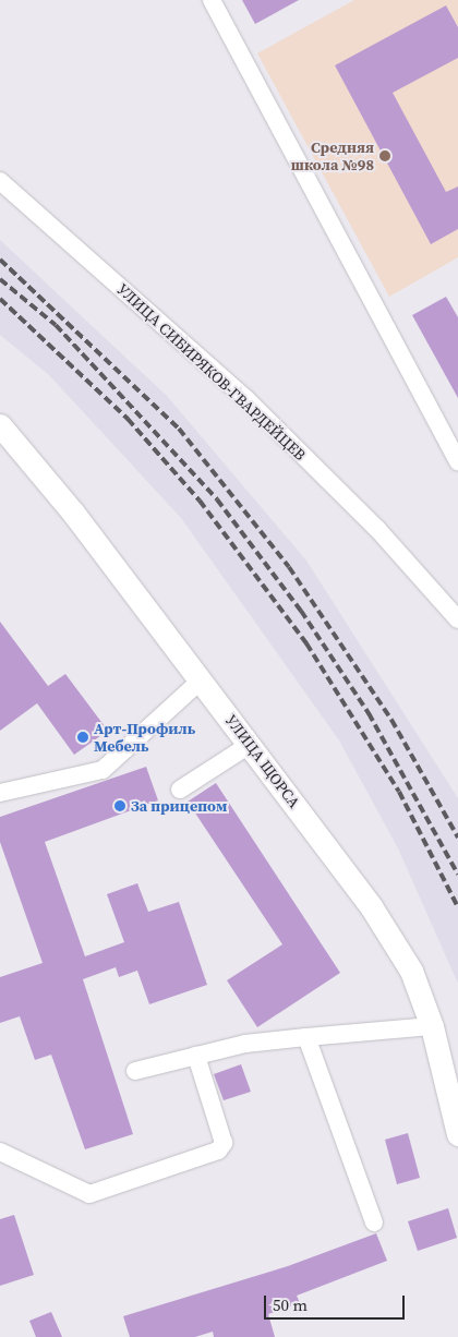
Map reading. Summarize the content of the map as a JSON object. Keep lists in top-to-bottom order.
{
  "streets": {
    "main road": ["УЛИЦА ЩОРСА"],
    "street": ["УЛИЦА СИБИРЯКОВ-ГВАРДЕЙЦЕВ"]
  },
  "places": ["Средняя школа №98", "Арт-Профиль Мебель", "За прицепом"],
  "scale_bar": "50 m"
}
